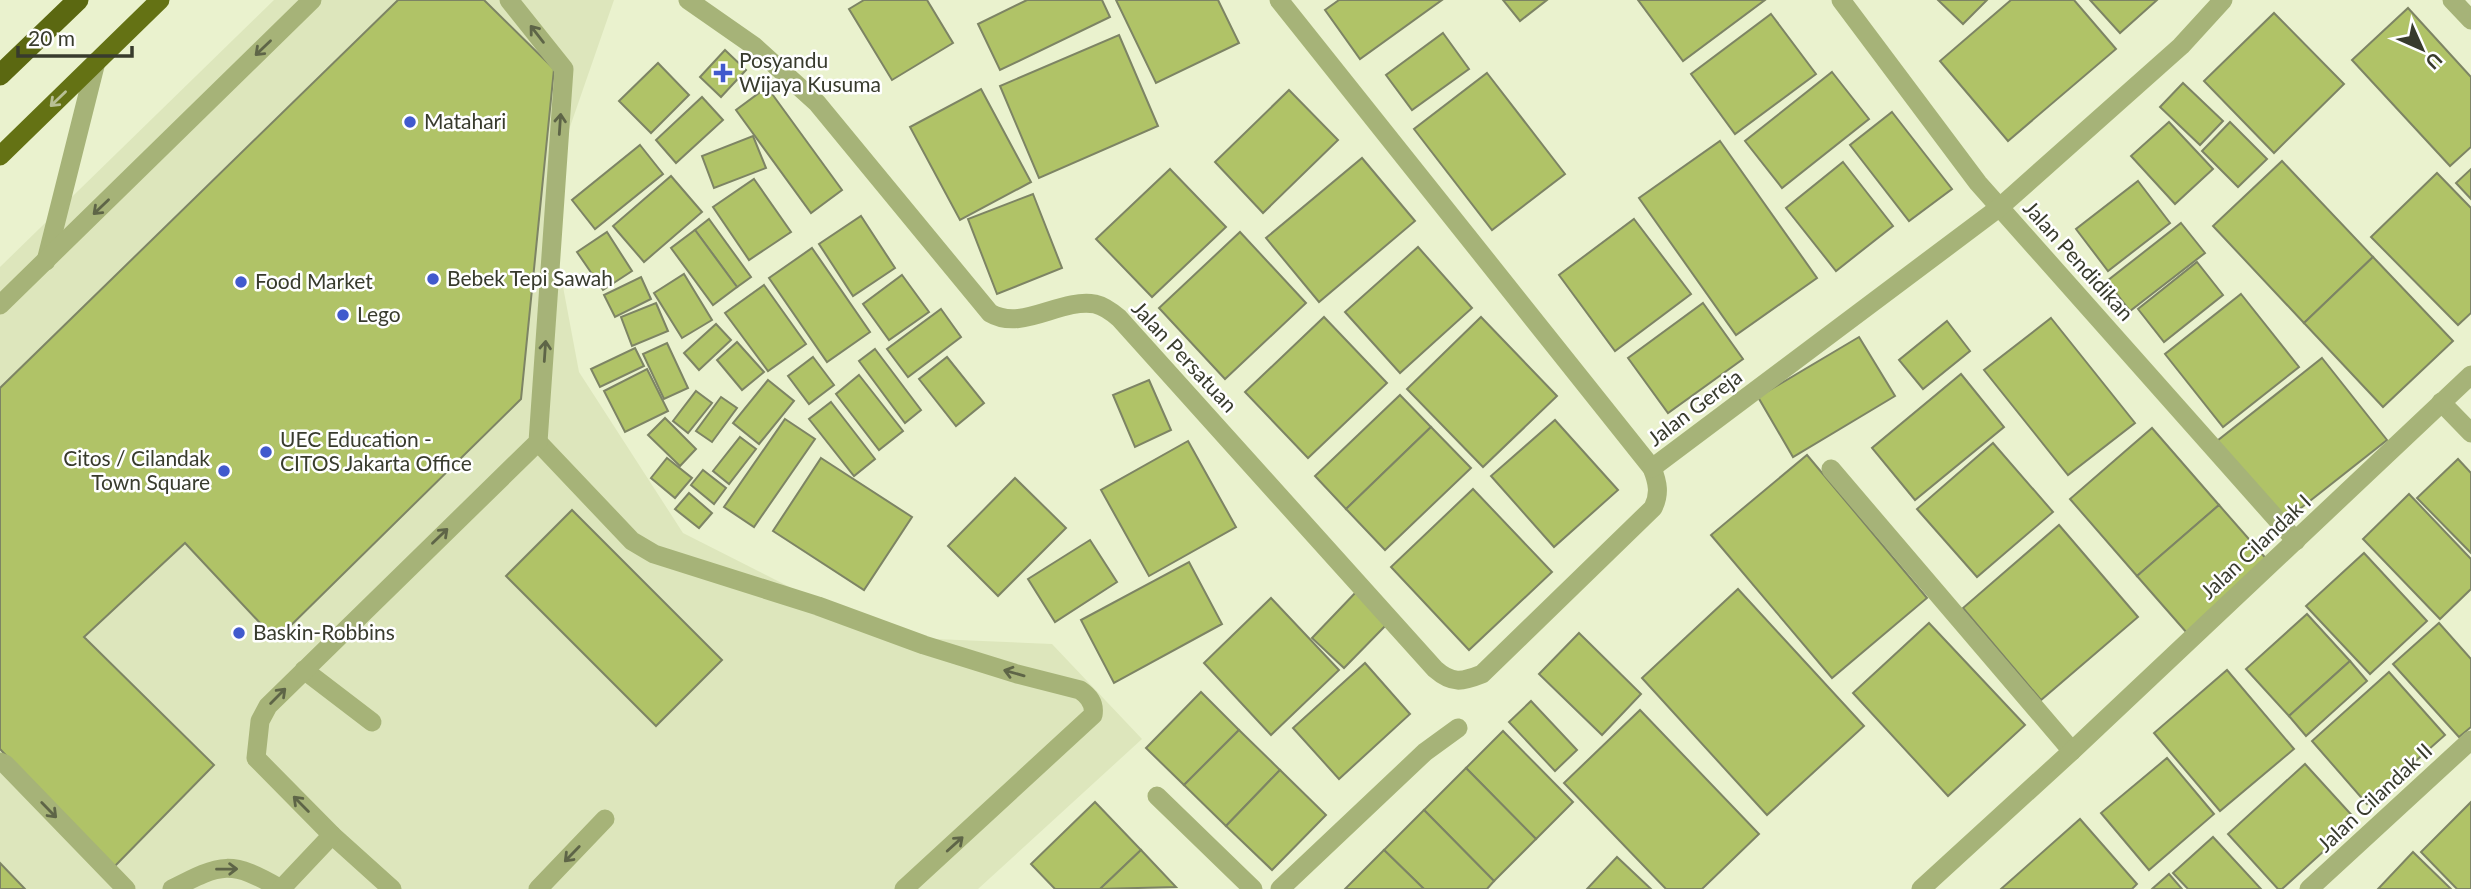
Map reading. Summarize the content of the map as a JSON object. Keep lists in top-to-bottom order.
{
  "streets": {
    "street": [
      "Jalan Pendidikan",
      "Jalan Persatuan",
      "Jalan Gereja",
      "Jalan Cilandak I",
      "Jalan Cilandak II"
    ]
  },
  "crossings": [
    ["Jalan Pendidikan", "Jalan Gereja"],
    ["Jalan Pendidikan", "Jalan Cilandak I"],
    ["Jalan Persatuan", "Jalan Gereja"]
  ],
  "places": {
    "health": ["Posyandu Wijaya Kusuma"],
    "other": [
      "Matahari",
      "Bebek Tepi Sawah",
      "Food Market",
      "Lego",
      "UEC Education - CITOS Jakarta Office",
      "Citos / Cilandak Town Square",
      "Baskin-Robbins"
    ]
  },
  "scale_bar": "20 m",
  "north": "bottom right"
}
